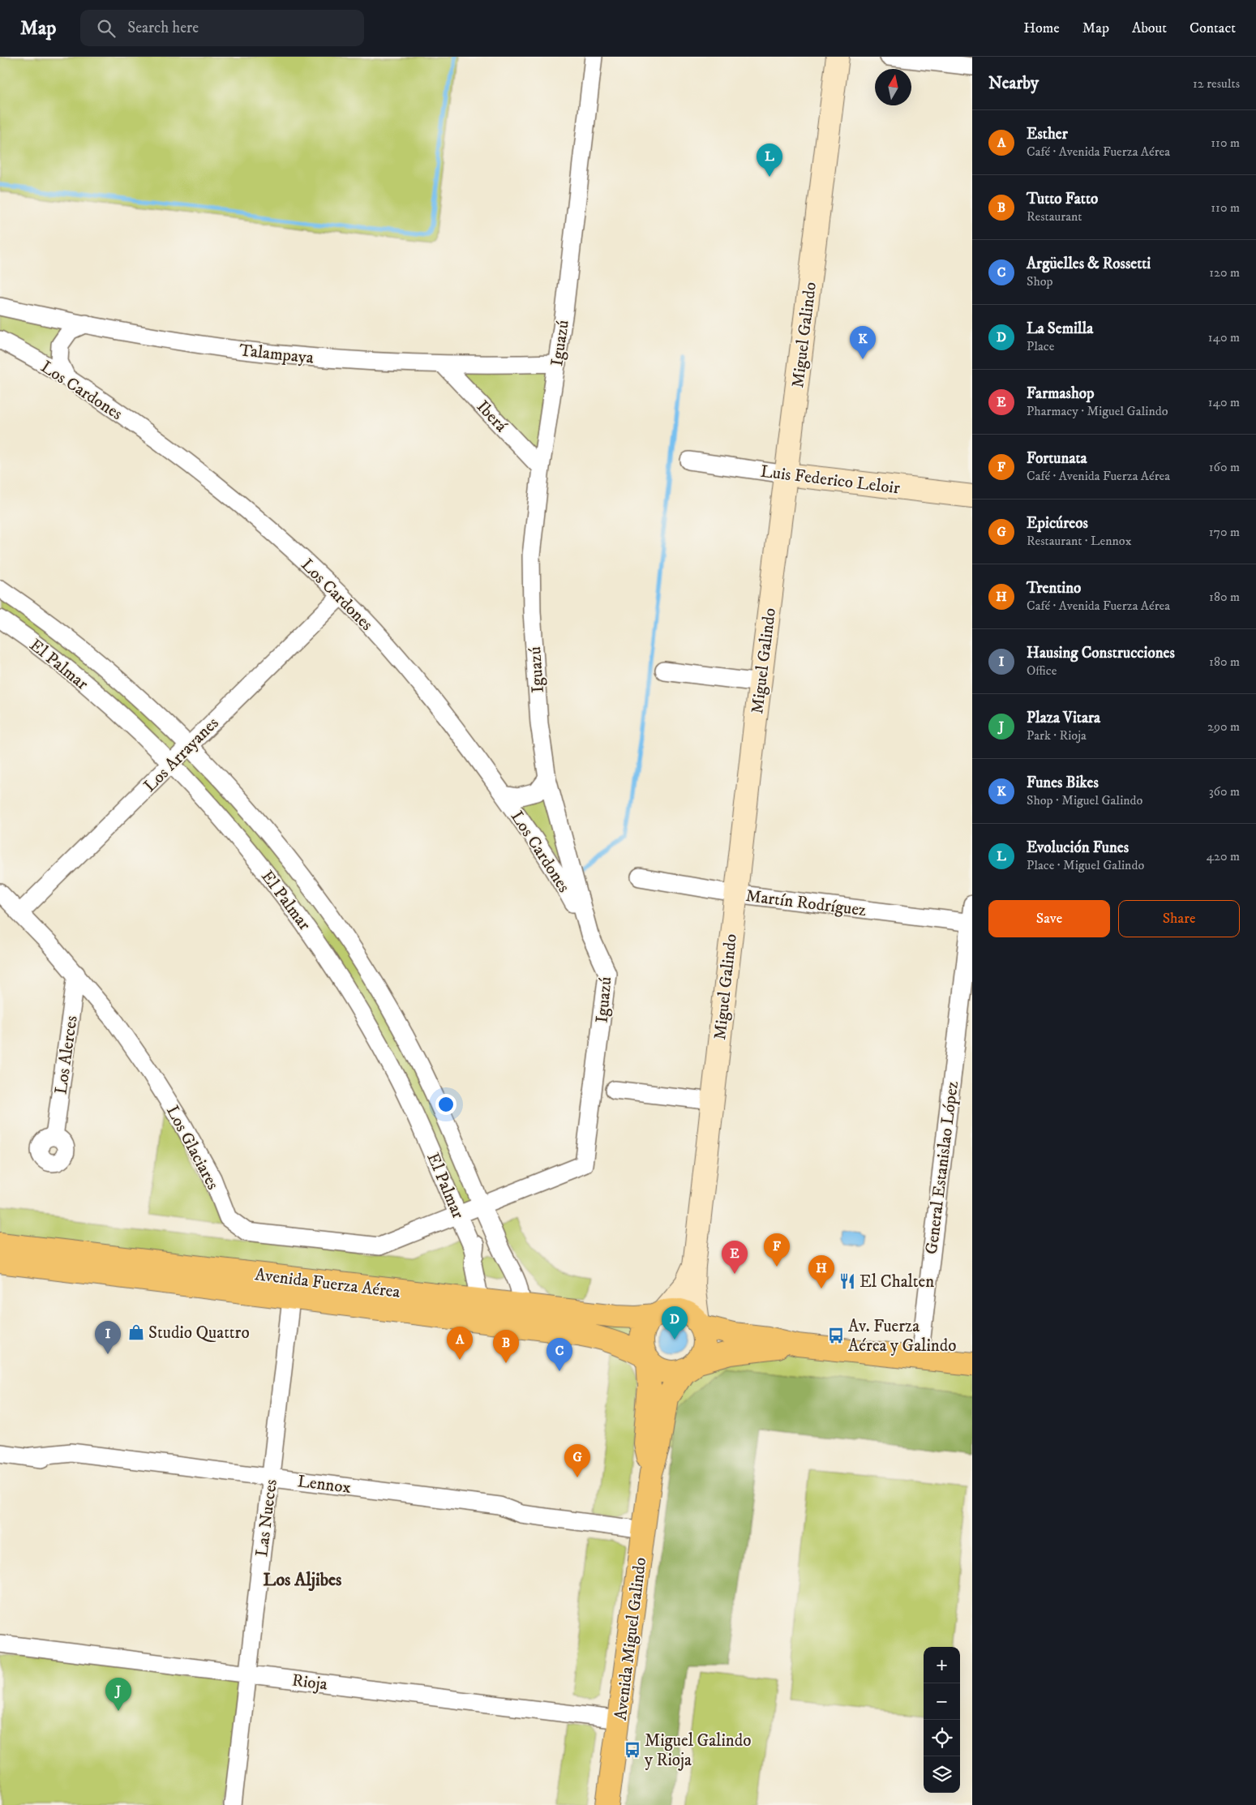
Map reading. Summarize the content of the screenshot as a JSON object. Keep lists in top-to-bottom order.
{
  "streets": {
    "main road": [
      "Miguel Galindo",
      "Luis Federico Leloir",
      "Avenida Fuerza Aérea",
      "Avenida Miguel Galindo"
    ],
    "street": [
      "Iguazú",
      "Talampaya",
      "Los Cardones",
      "Iberá",
      "El Palmar",
      "Los Arrayanes",
      "Martín Rodríguez",
      "Los Alerces",
      "Los Glaciares",
      "General Estanislao López",
      "Lennox",
      "Las Nueces",
      "Rioja"
    ]
  },
  "crossings": [
    ["Miguel Galindo", "Luis Federico Leloir"],
    ["Miguel Galindo", "Martín Rodríguez"],
    ["Miguel Galindo", "Avenida Fuerza Aérea"],
    ["Miguel Galindo", "Avenida Miguel Galindo"],
    ["Iguazú", "Talampaya"],
    ["Iguazú", "Los Cardones"],
    ["Iguazú", "Iberá"],
    ["Iguazú", "El Palmar"],
    ["Iguazú", "Los Glaciares"],
    ["Talampaya", "Iberá"],
    ["Los Cardones", "Los Arrayanes"],
    ["El Palmar", "Los Arrayanes"],
    ["El Palmar", "Los Glaciares"],
    ["El Palmar", "Avenida Fuerza Aérea"],
    ["Los Arrayanes", "Los Glaciares"],
    ["Martín Rodríguez", "General Estanislao López"],
    ["Los Alerces", "Los Glaciares"],
    ["General Estanislao López", "Avenida Fuerza Aérea"],
    ["Avenida Fuerza Aérea", "Las Nueces"],
    ["Avenida Fuerza Aérea", "Avenida Miguel Galindo"],
    ["Lennox", "Las Nueces"],
    ["Lennox", "Avenida Miguel Galindo"],
    ["Las Nueces", "Rioja"],
    ["Avenida Miguel Galindo", "Rioja"]
  ],
  "districts": ["Los Aljibes"],
  "places": {
    "restaurant": ["El Chalten"],
    "shop": ["Studio Quattro"],
    "bus stop": ["Av. Fuerza Aérea y Galindo", "Miguel Galindo y Rioja"]
  },
  "north": "top",
  "page": {
    "header": "Map",
    "search": "Search here",
    "nav": [
      "Home",
      "Map",
      "About",
      "Contact"
    ],
    "heading": ["Nearby", "12 results"],
    "list": [
      {
        "mark": "A",
        "name": "Esther",
        "note": "Café · Avenida Fuerza Aérea",
        "value": "110 m"
      },
      {
        "mark": "B",
        "name": "Tutto Fatto",
        "note": "Restaurant",
        "value": "110 m"
      },
      {
        "mark": "C",
        "name": "Argüelles & Rossetti",
        "note": "Shop",
        "value": "120 m"
      },
      {
        "mark": "D",
        "name": "La Semilla",
        "note": "Place",
        "value": "140 m"
      },
      {
        "mark": "E",
        "name": "Farmashop",
        "note": "Pharmacy · Miguel Galindo",
        "value": "140 m"
      },
      {
        "mark": "F",
        "name": "Fortunata",
        "note": "Café · Avenida Fuerza Aérea",
        "value": "160 m"
      },
      {
        "mark": "G",
        "name": "Epicúreos",
        "note": "Restaurant · Lennox",
        "value": "170 m"
      },
      {
        "mark": "H",
        "name": "Trentino",
        "note": "Café · Avenida Fuerza Aérea",
        "value": "180 m"
      },
      {
        "mark": "I",
        "name": "Hausing Construcciones",
        "note": "Office",
        "value": "180 m"
      },
      {
        "mark": "J",
        "name": "Plaza Vitara",
        "note": "Park · Rioja",
        "value": "290 m"
      },
      {
        "mark": "K",
        "name": "Funes Bikes",
        "note": "Shop · Miguel Galindo",
        "value": "360 m"
      },
      {
        "mark": "L",
        "name": "Evolución Funes",
        "note": "Place · Miguel Galindo",
        "value": "420 m"
      }
    ],
    "pins": [
      "L",
      "K",
      "F",
      "E",
      "H",
      "D",
      "I",
      "A",
      "B",
      "C",
      "G",
      "J"
    ],
    "buttons": ["Save", "Share"],
    "map_buttons": ["+", "−"]
  }
}
